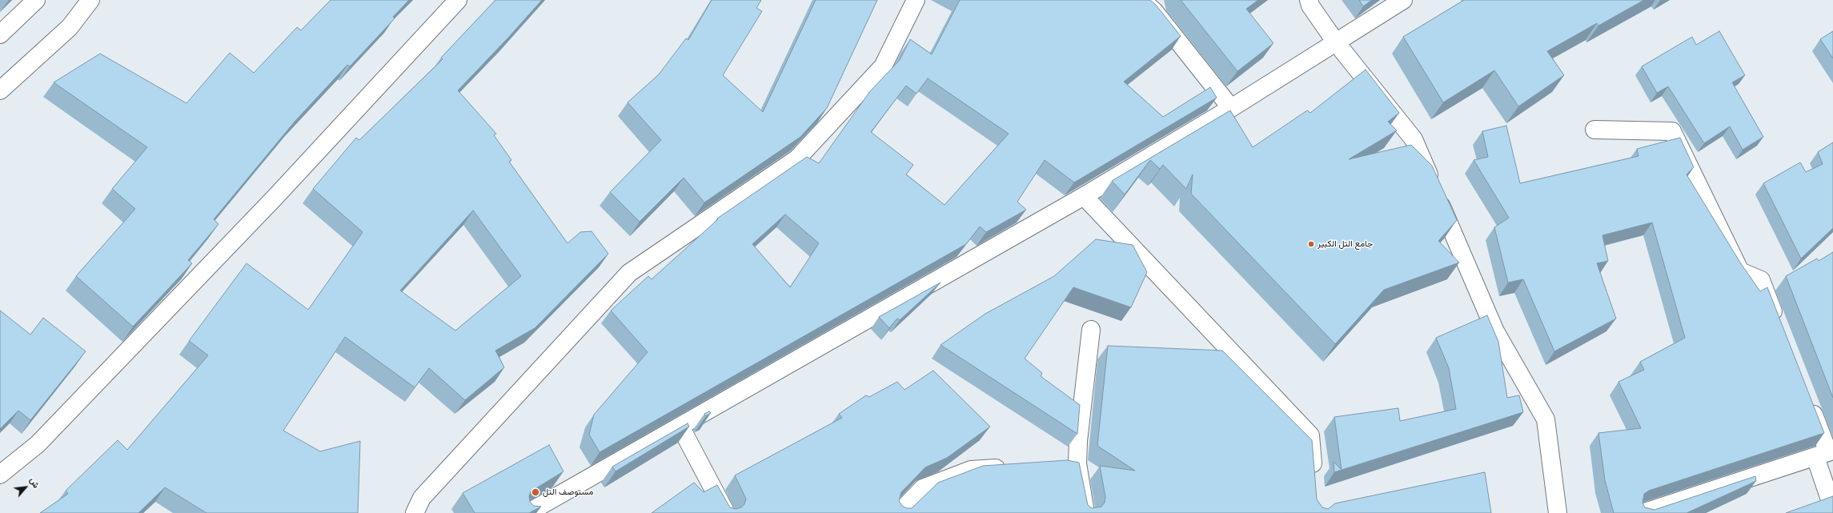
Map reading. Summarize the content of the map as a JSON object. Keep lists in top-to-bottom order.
{
  "places": ["جامع التل الكبير", "مستوصف التل"],
  "north": "top right"
}
